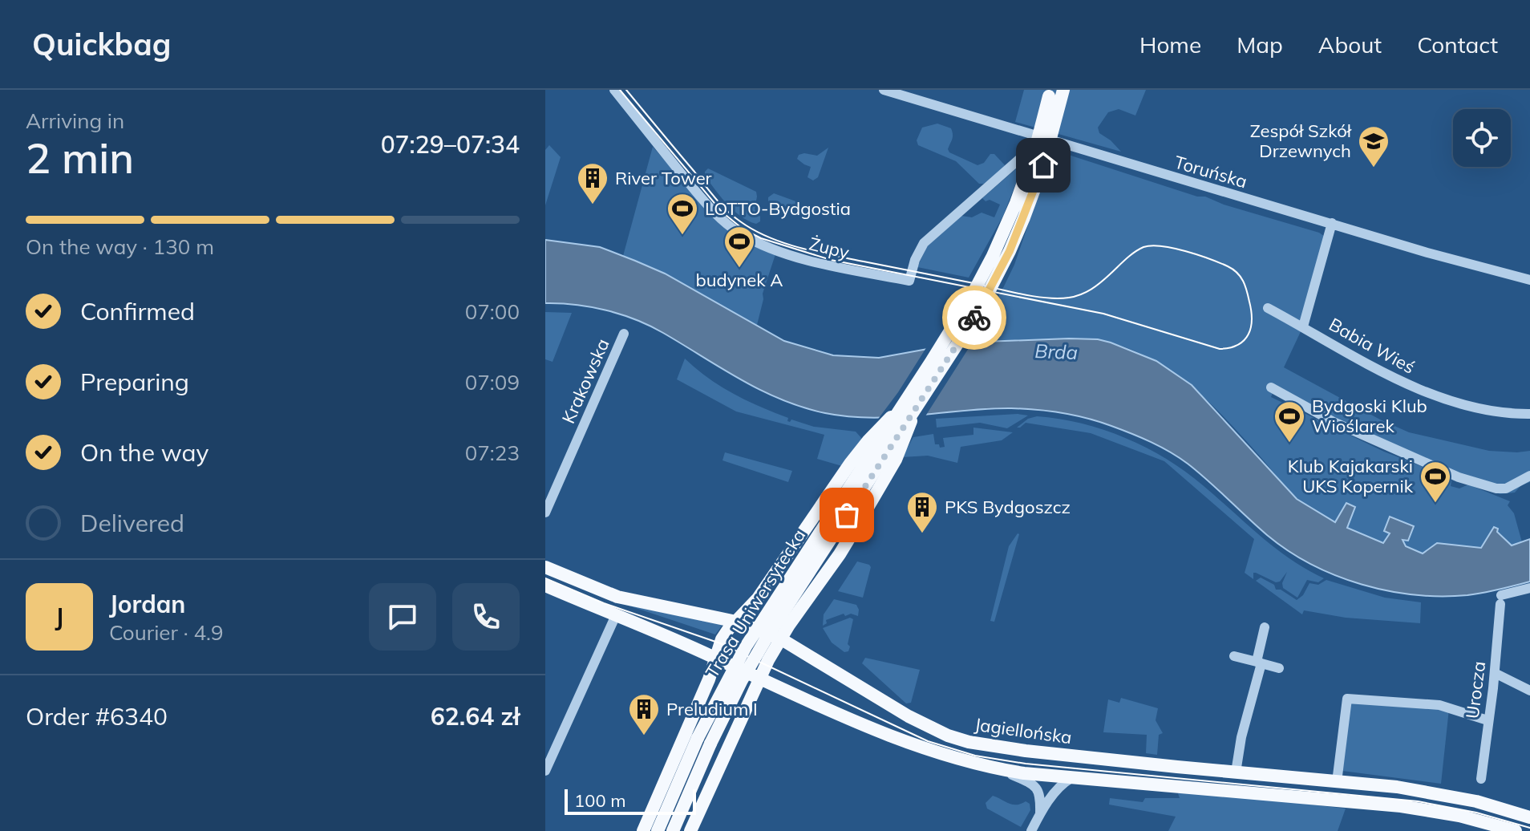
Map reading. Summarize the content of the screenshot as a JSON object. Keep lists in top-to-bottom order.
{
  "streets": {
    "main road": ["Trasa Uniwersytecka", "Jagiellońska"],
    "street": [
      "Toruńska",
      "Żupy",
      "Babia Wieś",
      "Krakowska",
      "Urocza"
    ]
  },
  "crossings": [
    ["Toruńska", "Żupy"],
    ["Toruńska", "Babia Wieś"]
  ],
  "water": ["Brda"],
  "places": {
    "school or university": ["Zespół Szkół Drzewnych"],
    "building": ["River Tower", "PKS Bydgoszcz", "Preludium I"],
    "sports": [
      "LOTTO-Bydgostia",
      "budynek A",
      "Bydgoski Klub Wioślarek",
      "Klub Kajakarski UKS Kopernik"
    ]
  },
  "scale_bar": "100 m",
  "page": {
    "header": "Quickbag",
    "nav": [
      "Home",
      "Map",
      "About",
      "Contact"
    ],
    "heading": ["2 min", "Arriving in", "07:29–07:34"],
    "panel": [
      "Jordan",
      "Courier · 4.9",
      "Order #6340",
      "62.64 zł"
    ],
    "bar": "On the way · 130 m",
    "list": [
      ["Confirmed", "07:00"],
      ["Preparing", "07:09"],
      ["On the way", "07:23"],
      "Delivered"
    ],
    "round": "J",
    "scale": "100 m"
  }
}
